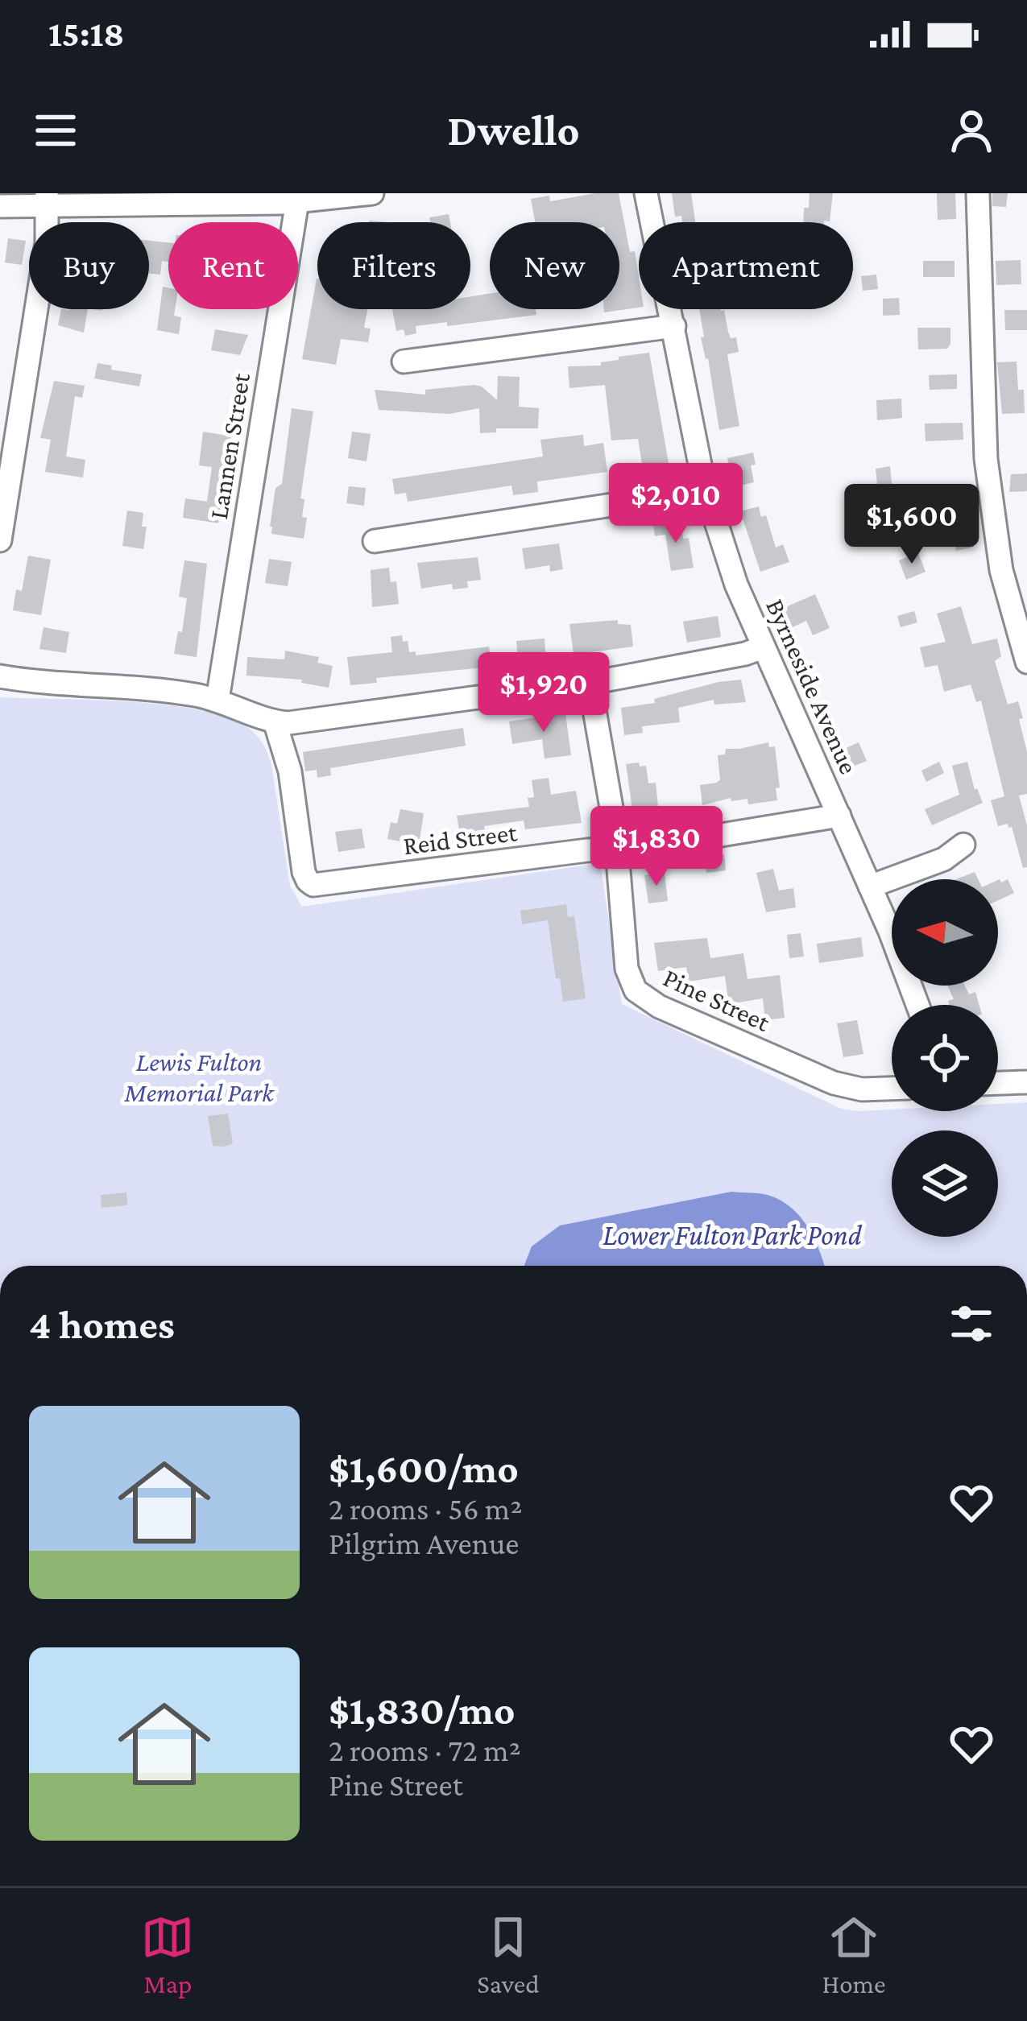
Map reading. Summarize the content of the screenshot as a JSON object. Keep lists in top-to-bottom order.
{
  "streets": {
    "street": [
      "Lannen Street",
      "Byrneside Avenue",
      "Reid Street",
      "Pine Street"
    ]
  },
  "crossings": [
    ["Byrneside Avenue", "Reid Street"],
    ["Reid Street", "Pine Street"]
  ],
  "water": ["Lower Fulton Park Pond"],
  "parks": ["Lewis Fulton Memorial Park"],
  "north": "left",
  "page": {
    "status": "15:18",
    "header": "Dwello",
    "chip": [
      "Buy",
      "Rent",
      "Filters",
      "New",
      "Apartment"
    ],
    "price": [
      "$2,010",
      "$1,600",
      "$1,920",
      "$1,830"
    ],
    "heading": "4 homes",
    "list": [
      {
        "name": "$1,600/mo",
        "note": "2 rooms · 56 m² · Pilgrim Avenue"
      },
      {
        "name": "$1,830/mo",
        "note": "2 rooms · 72 m² · Pine Street"
      }
    ],
    "tabs": ["Map", "Saved", "Home"]
  }
}
